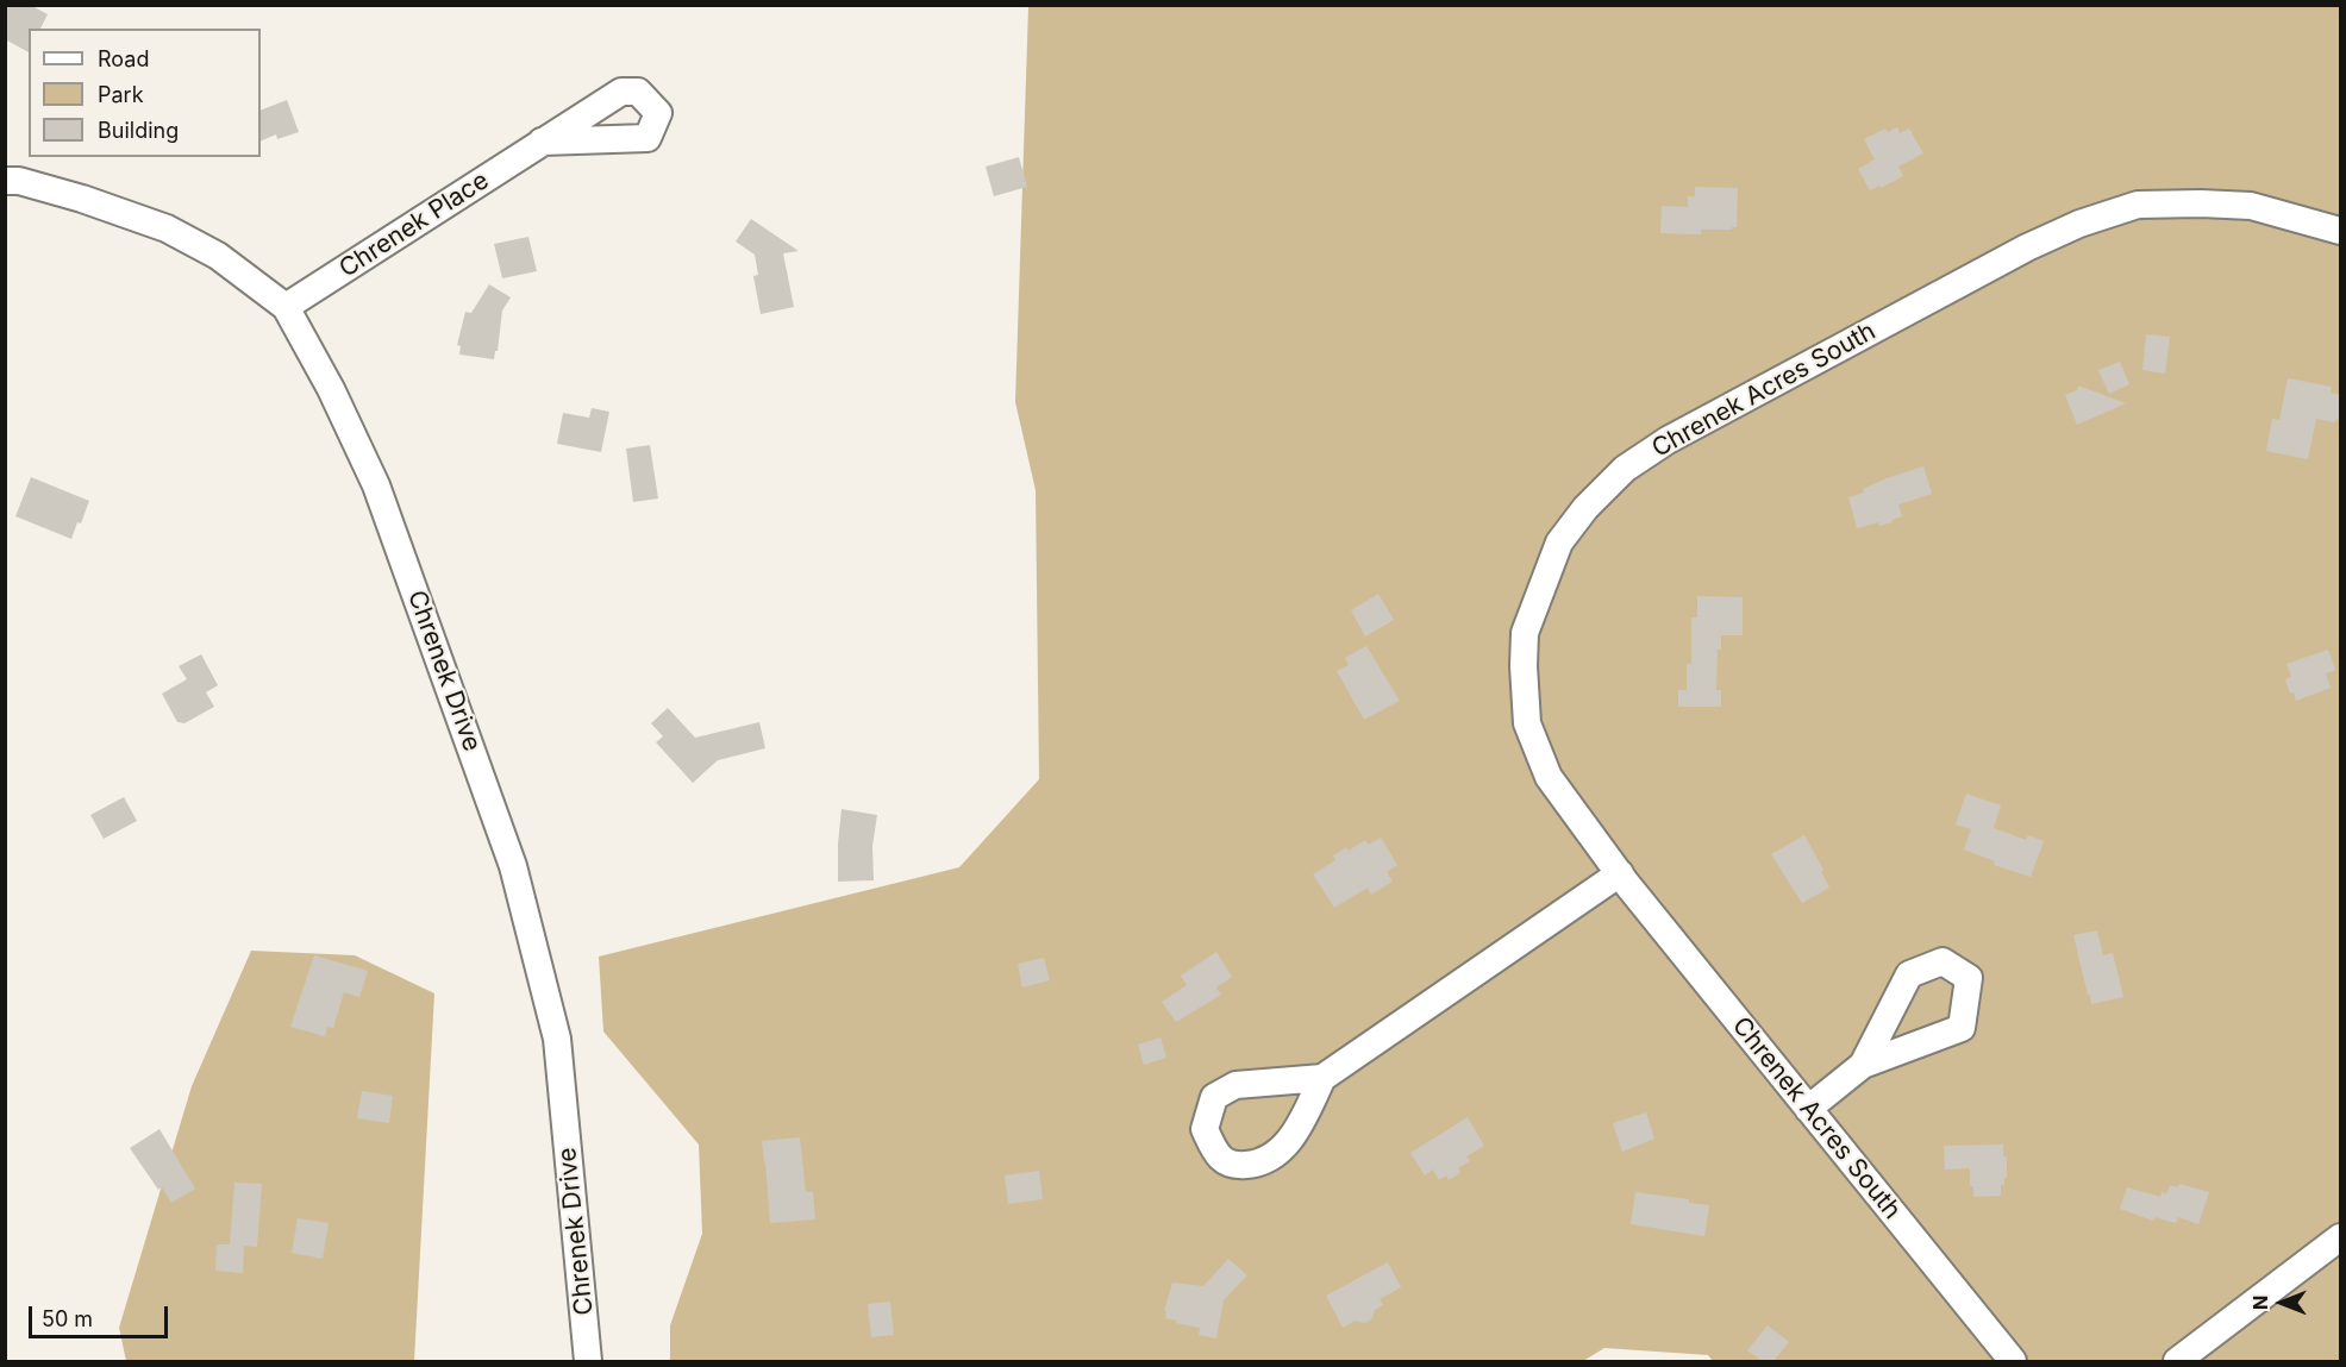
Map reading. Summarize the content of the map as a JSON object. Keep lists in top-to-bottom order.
{
  "streets": {
    "street": ["Chrenek Place", "Chrenek Acres South", "Chrenek Drive"]
  },
  "crossings": [
    ["Chrenek Place", "Chrenek Drive"]
  ],
  "legend": ["Road", "Park", "Building"],
  "scale_bar": "50 m",
  "north": "left"
}
